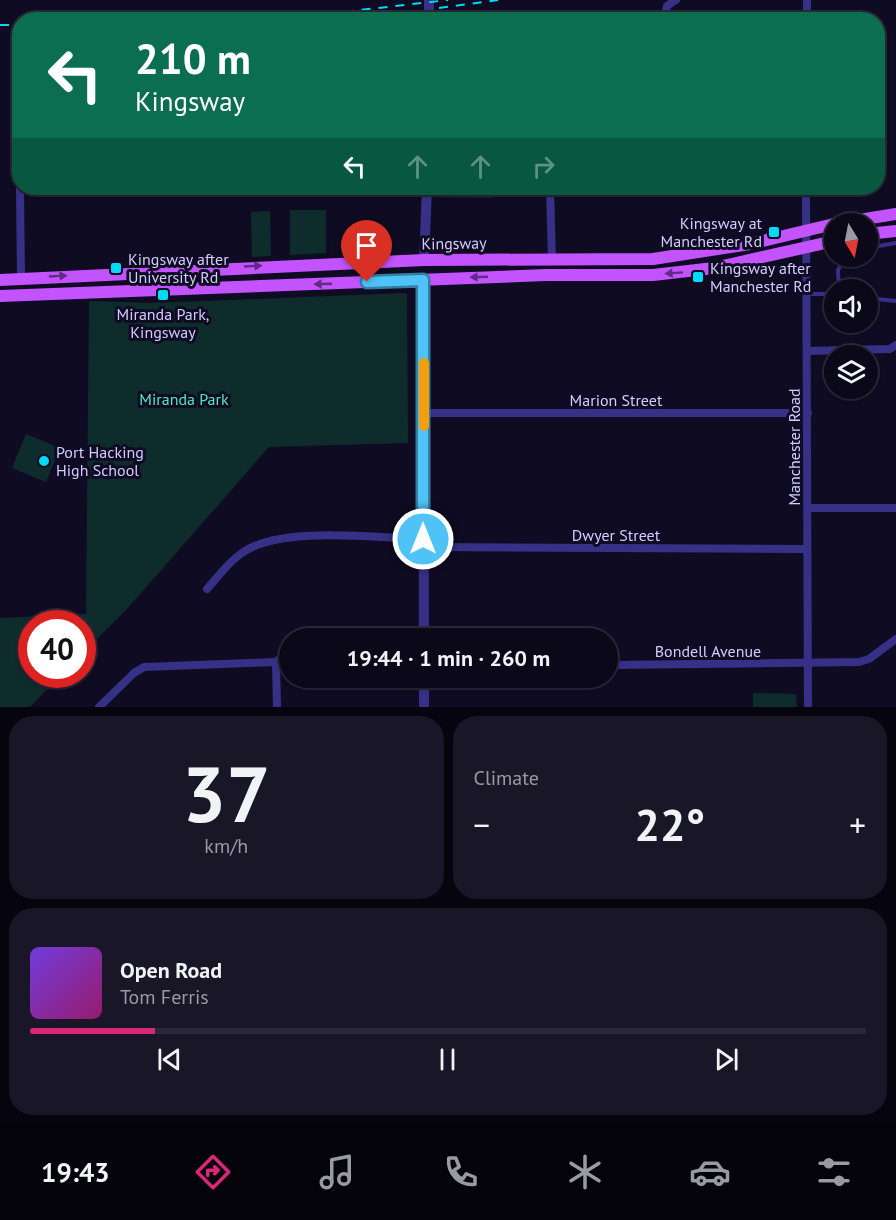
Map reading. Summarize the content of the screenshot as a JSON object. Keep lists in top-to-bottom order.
{
  "streets": {
    "main road": ["Kingsway"],
    "street": [
      "Marion Street",
      "Manchester Road",
      "Dwyer Street",
      "Bondell Avenue"
    ]
  },
  "crossings": [
    ["Kingsway", "Manchester Road"],
    ["Marion Street", "Manchester Road"],
    ["Manchester Road", "Dwyer Street"],
    ["Manchester Road", "Bondell Avenue"]
  ],
  "parks": ["Miranda Park"],
  "places": {
    "transit": [
      "Kingsway at Manchester Rd",
      "Kingsway after University Rd",
      "Kingsway after Manchester Rd",
      "Miranda Park, Kingsway"
    ],
    "other": ["Port Hacking High School"]
  },
  "north": "bottom",
  "page": {
    "turn": ["210 m", "Kingsway"],
    "limit": "40",
    "trip": "19:44 · 1 min · 260 m",
    "tile": [
      ["37", "km/h"],
      "Climate"
    ],
    "heat": ["−", "22°", "+"],
    "song": ["Open Road", "Tom Ferris"],
    "tabs": "19:43"
  }
}
